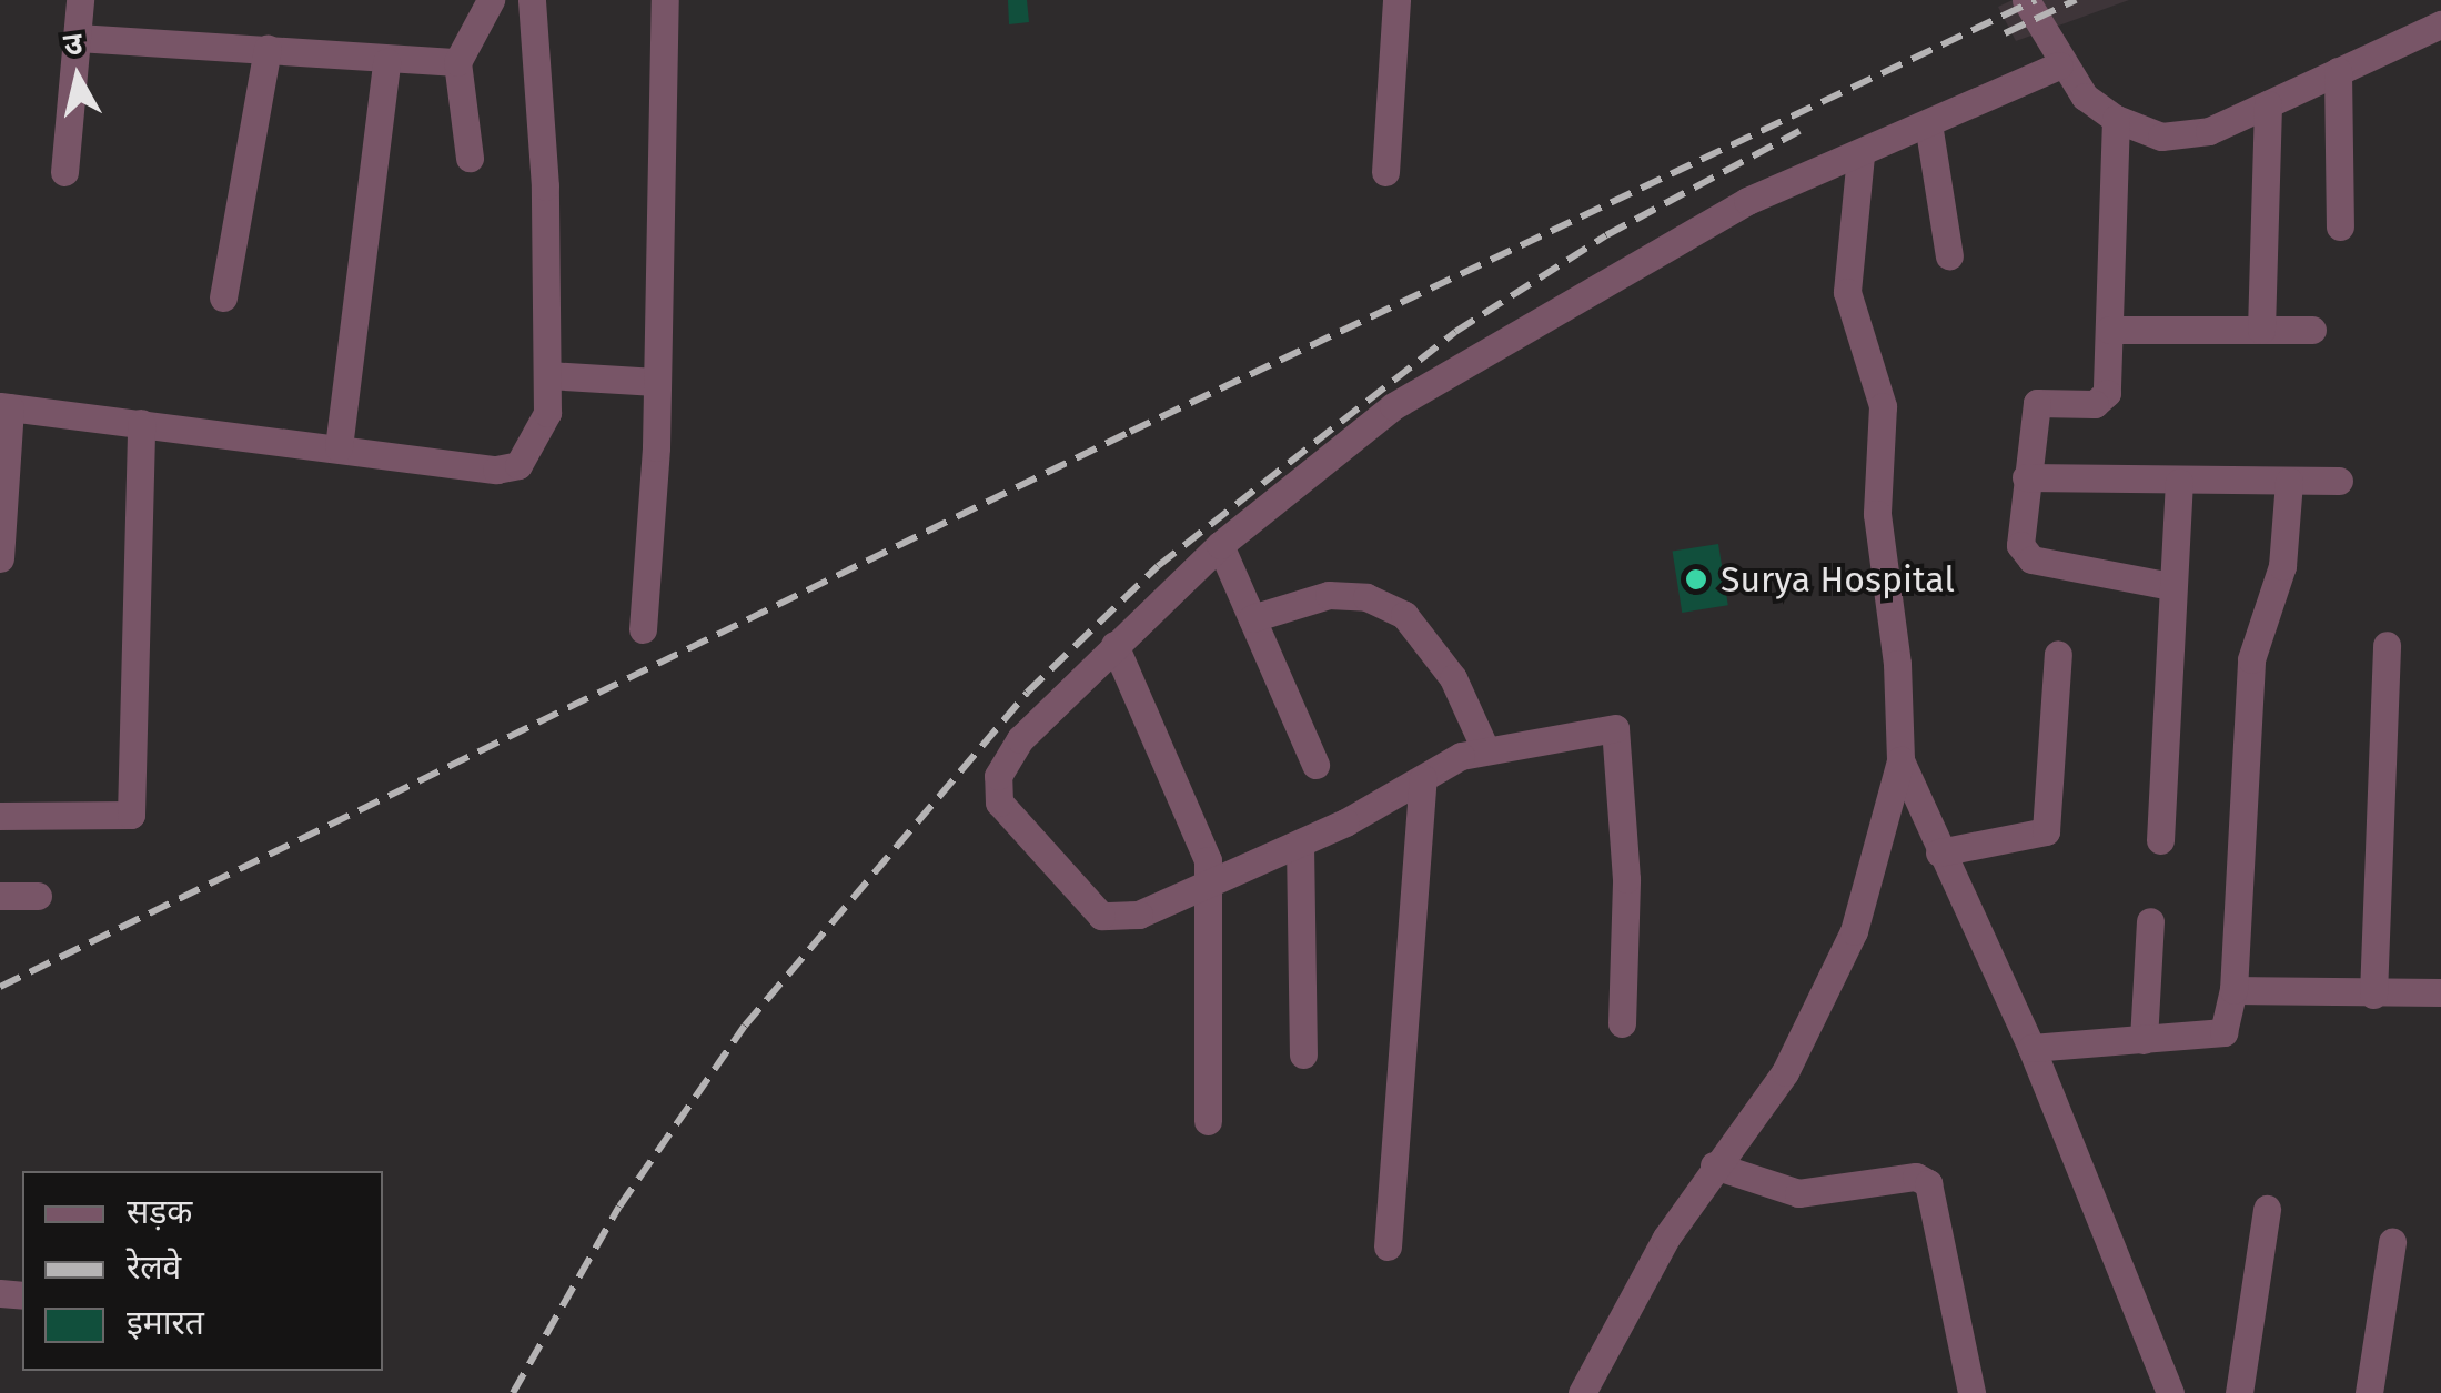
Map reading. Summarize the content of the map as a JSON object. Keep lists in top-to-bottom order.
{
  "places": ["Surya Hospital"],
  "legend": ["सड़क", "रेलवे", "इमारत"],
  "north": "top"
}
